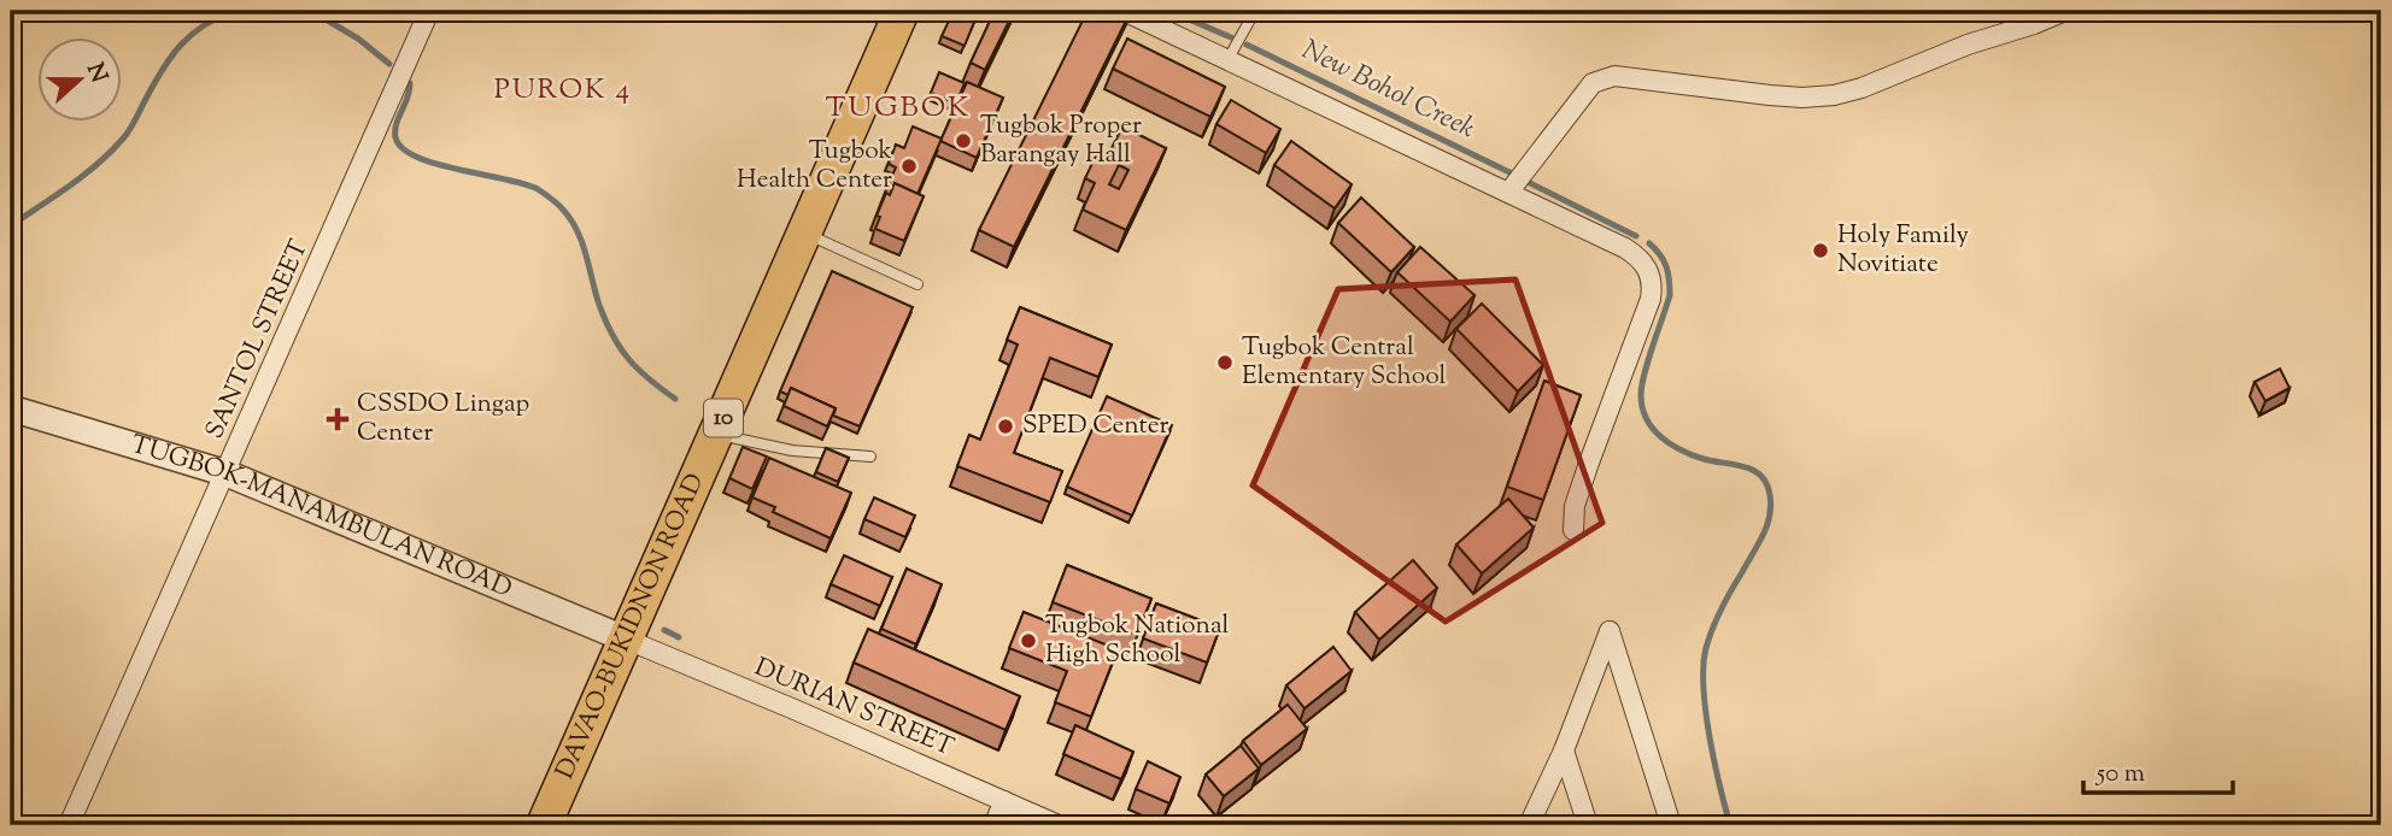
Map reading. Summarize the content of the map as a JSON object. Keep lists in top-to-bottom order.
{
  "streets": {
    "highway": ["10", "DAVAO-BUKIDNON ROAD"],
    "street": ["SANTOL STREET", "TUGBOK-MANAMBULAN ROAD", "DURIAN STREET"]
  },
  "crossings": [
    ["SANTOL STREET", "TUGBOK-MANAMBULAN ROAD"],
    ["TUGBOK-MANAMBULAN ROAD", "DAVAO-BUKIDNON ROAD"],
    ["TUGBOK-MANAMBULAN ROAD", "DURIAN STREET"],
    ["DAVAO-BUKIDNON ROAD", "DURIAN STREET"]
  ],
  "districts": ["PUROK 4", "TUGBOK"],
  "water": ["New Bohol Creek"],
  "places": {
    "other": [
      "Tugbok Proper Barangay Hall",
      "Tugbok Health Center",
      "Holy Family Novitiate",
      "Tugbok Central Elementary School",
      "SPED Center",
      "Tugbok National High School"
    ],
    "health": ["CSSDO Lingap Center"]
  },
  "scale_bar": "50 m",
  "north": "right"
}
